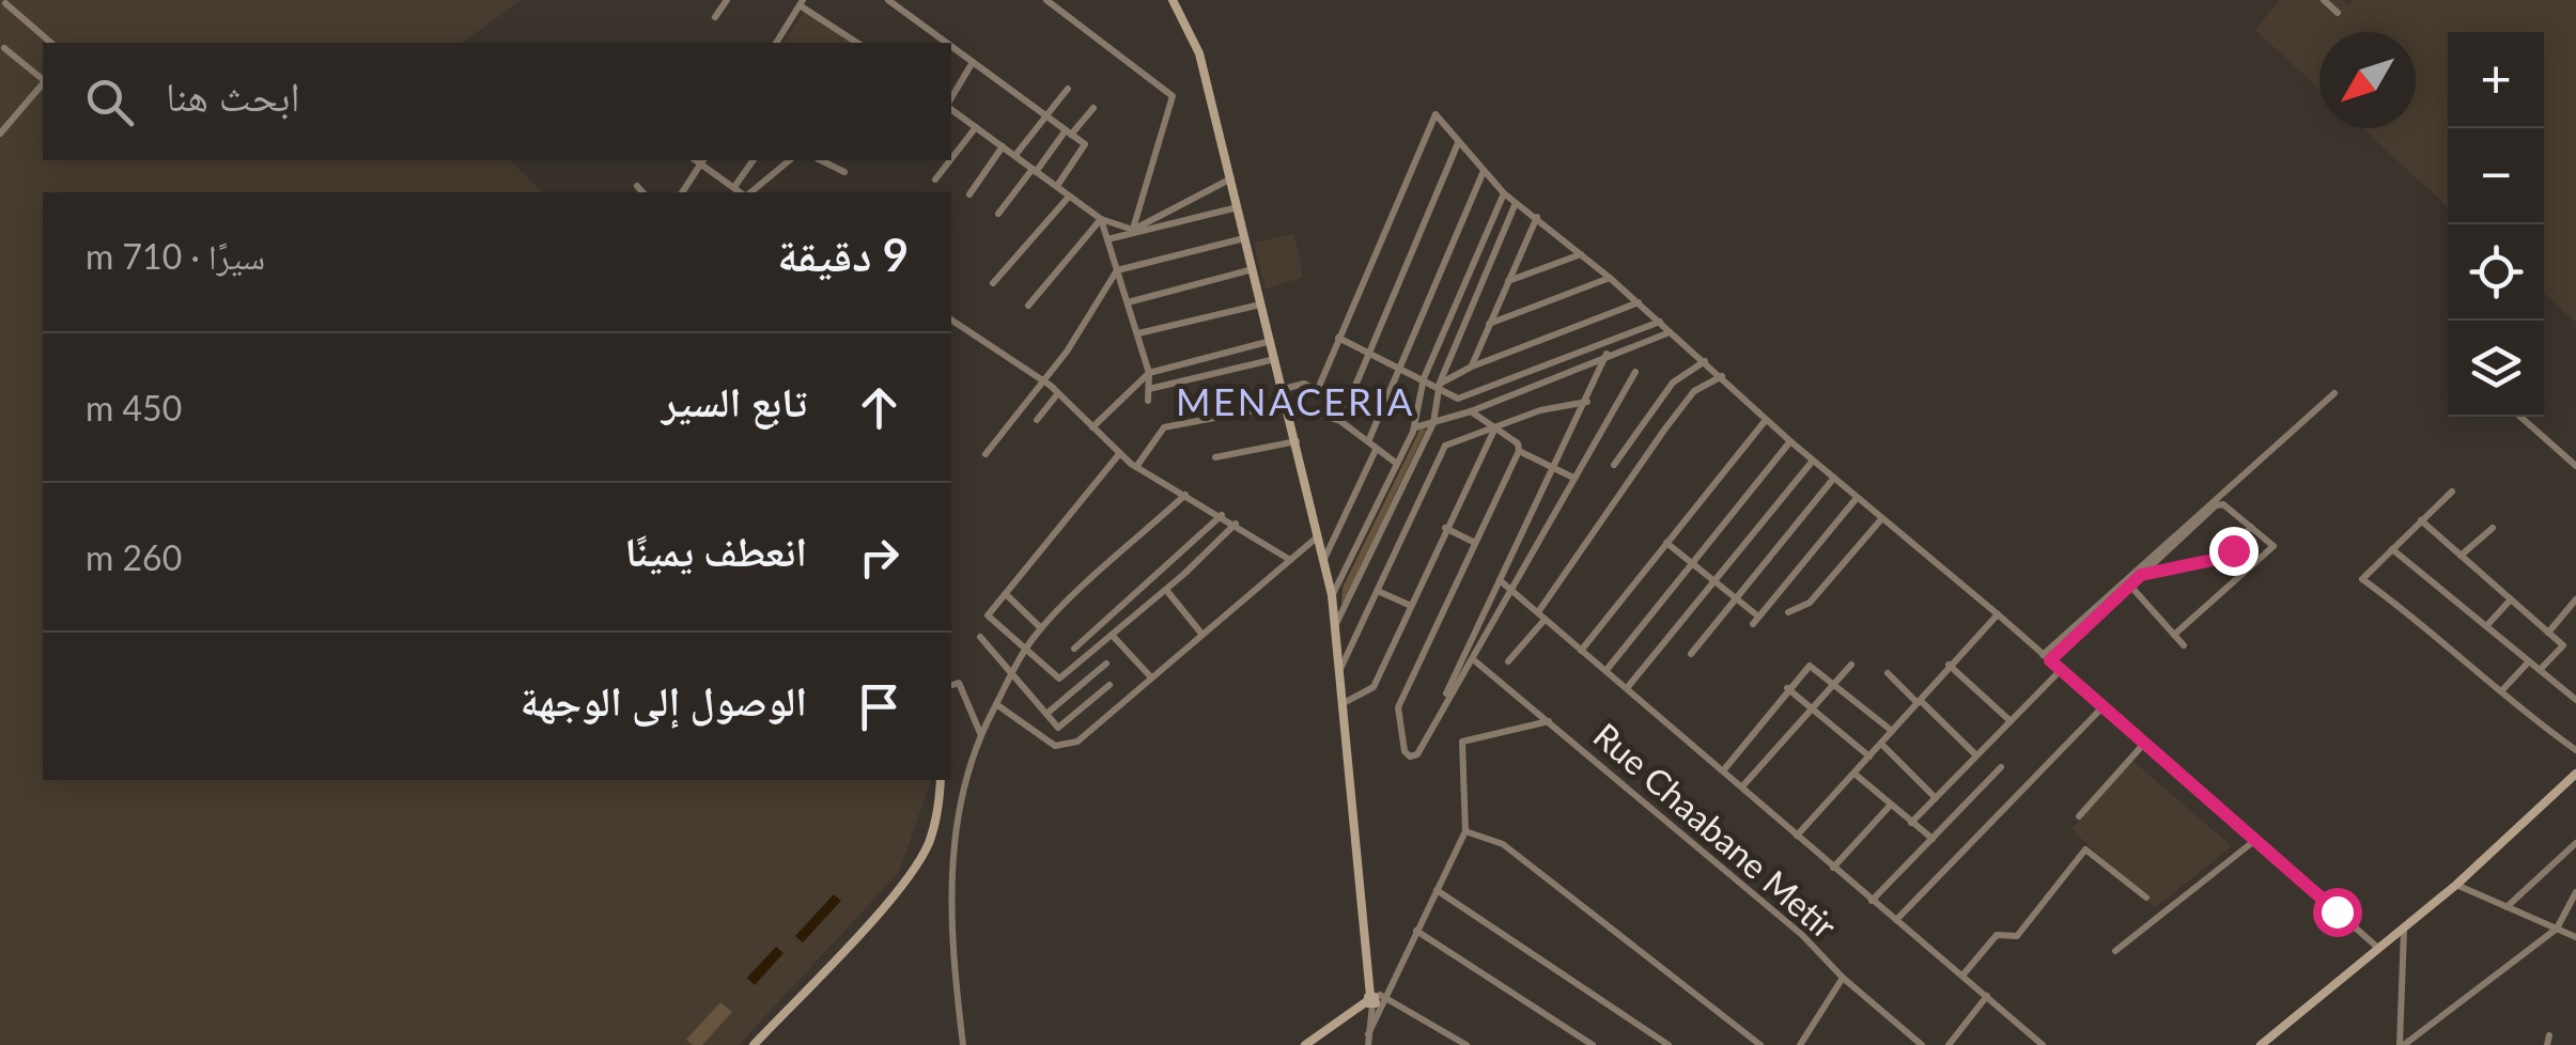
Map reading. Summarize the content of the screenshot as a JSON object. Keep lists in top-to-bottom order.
{
  "streets": {
    "street": ["Rue Chaabane Metir"]
  },
  "districts": ["MENACERIA"],
  "north": "bottom left",
  "page": {
    "map_buttons": ["+", "−"],
    "search": "ابحث هنا",
    "heading": ["9 دقيقة", "سيرًا · 710 m"],
    "list": [
      ["تابع السير", "450 m"],
      ["انعطف يمينًا", "260 m"],
      "الوصول إلى الوجهة"
    ]
  }
}
